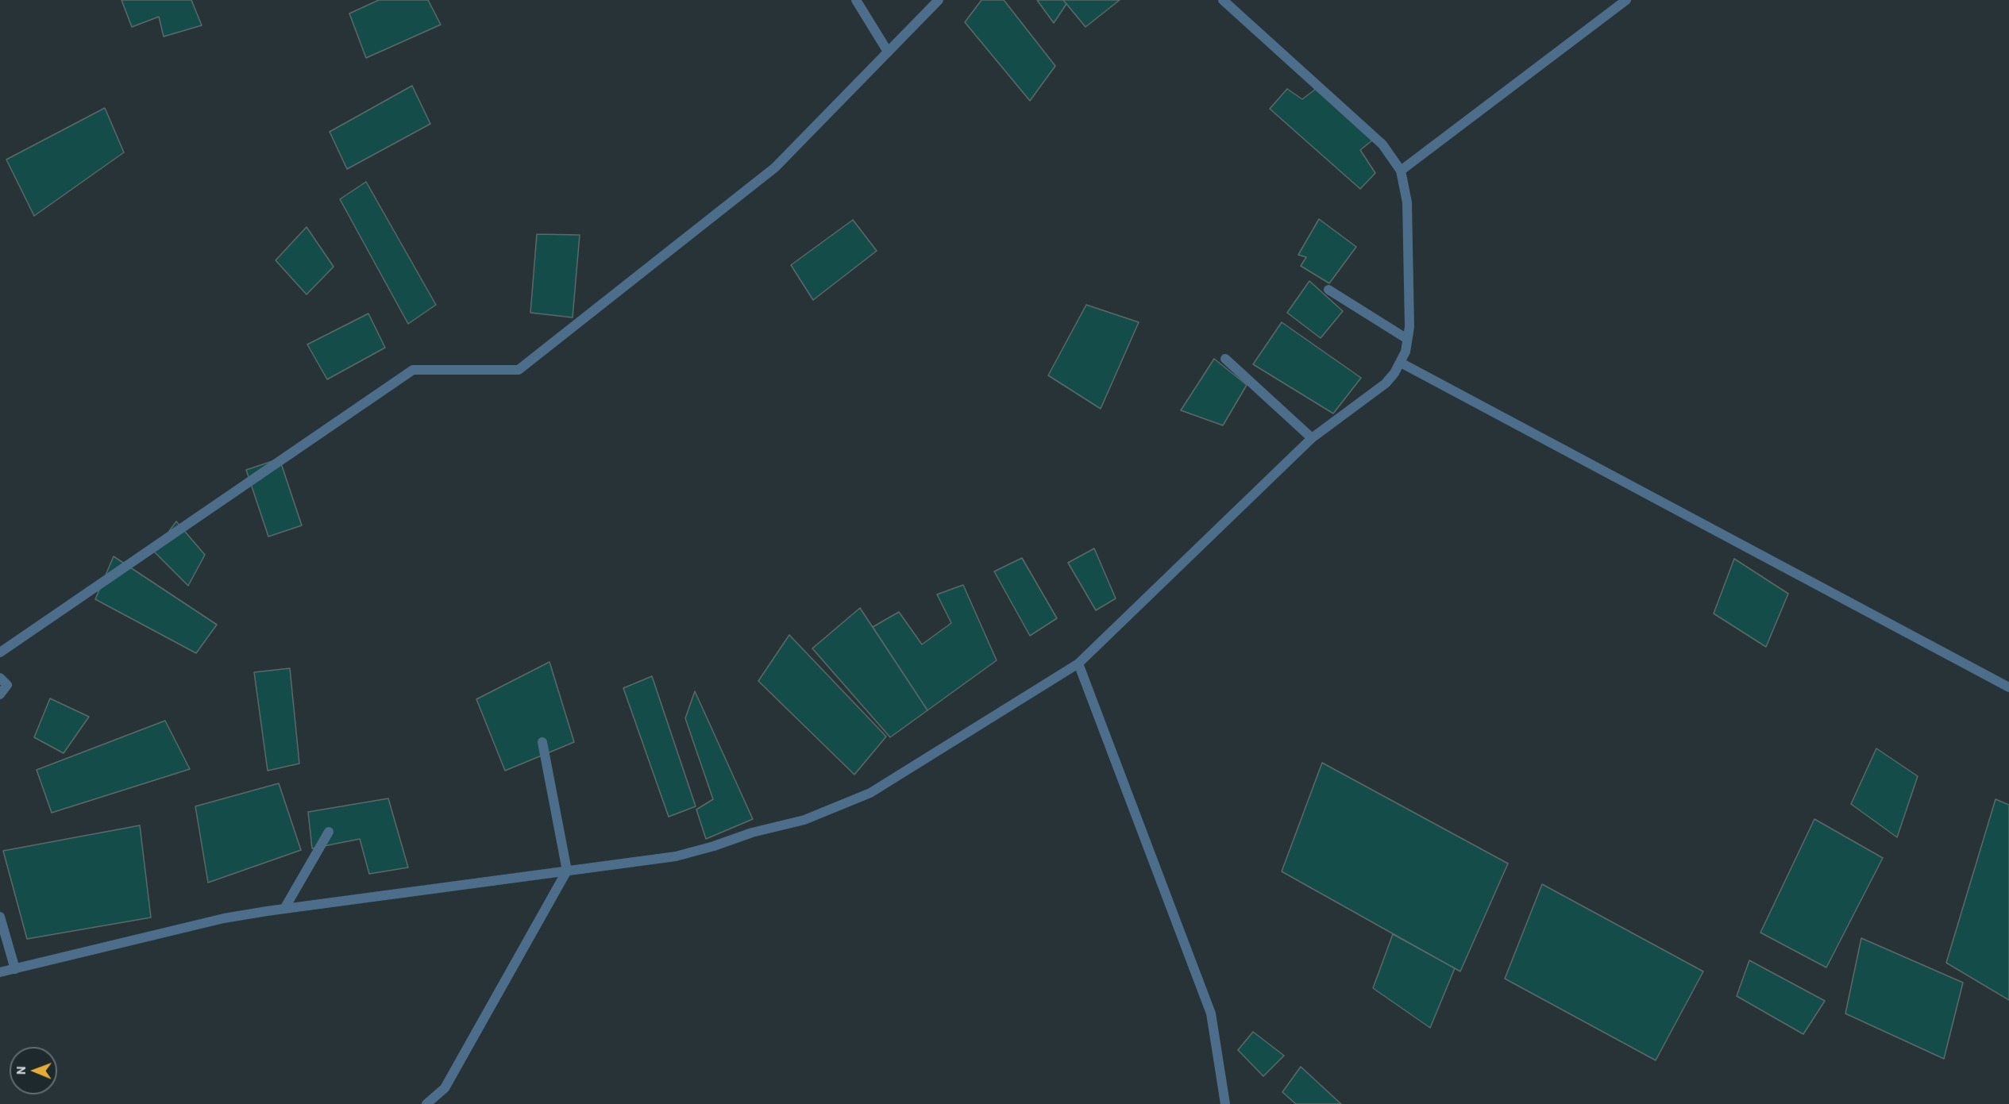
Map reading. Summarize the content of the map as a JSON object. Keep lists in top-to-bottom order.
{
  "north": "left"
}
